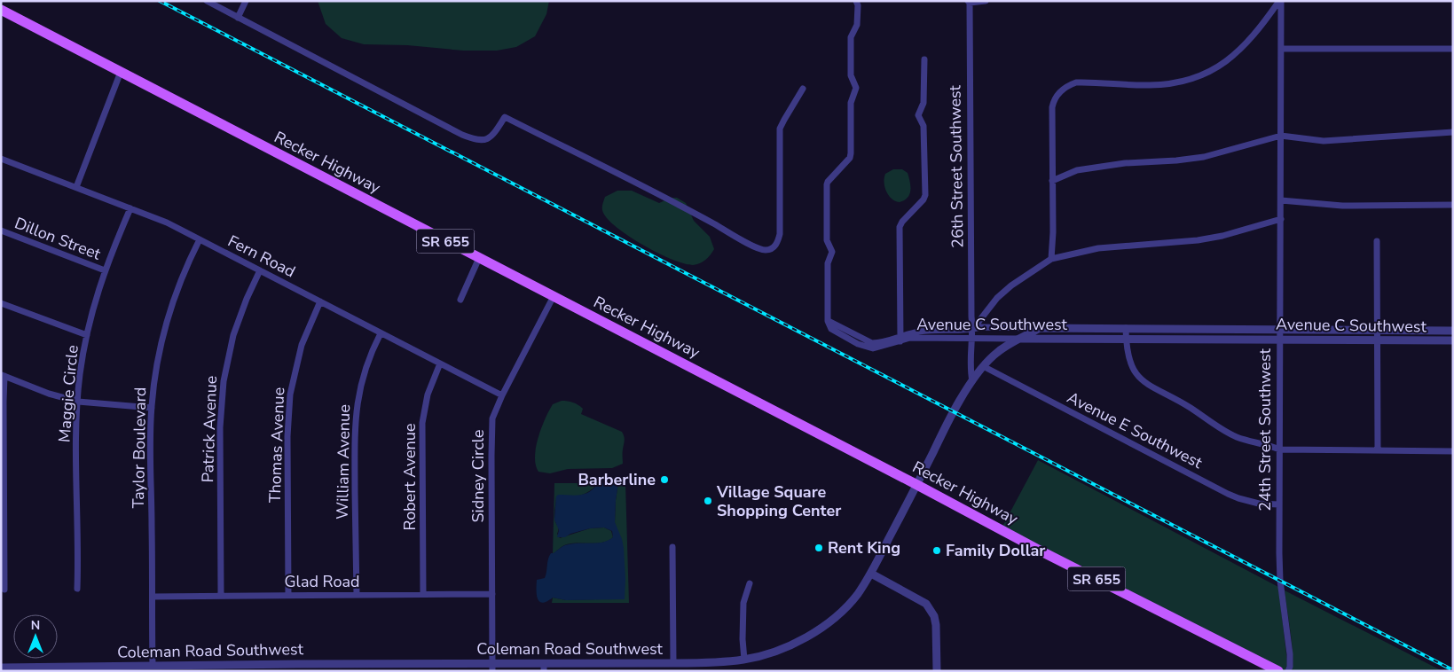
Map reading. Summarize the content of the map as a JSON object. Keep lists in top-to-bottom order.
{
  "streets": {
    "main road": ["Recker Highway", "SR 655"],
    "street": [
      "26th Street Southwest",
      "Dillon Street",
      "Fern Road",
      "Avenue C Southwest",
      "Maggie Circle",
      "Patrick Avenue",
      "Avenue E Southwest",
      "24th Street Southwest",
      "Thomas Avenue",
      "Taylor Boulevard",
      "William Avenue",
      "Sidney Circle",
      "Robert Avenue",
      "Glad Road",
      "Coleman Road Southwest"
    ]
  },
  "crossings": [
    ["Recker Highway", "Sidney Circle"],
    ["Recker Highway", "Coleman Road Southwest"],
    ["26th Street Southwest", "Avenue C Southwest"],
    ["Dillon Street", "Maggie Circle"],
    ["Fern Road", "Maggie Circle"],
    ["Fern Road", "Patrick Avenue"],
    ["Fern Road", "Thomas Avenue"],
    ["Fern Road", "Taylor Boulevard"],
    ["Fern Road", "William Avenue"],
    ["Fern Road", "Sidney Circle"],
    ["Fern Road", "Robert Avenue"],
    ["Avenue C Southwest", "24th Street Southwest"],
    ["Avenue C Southwest", "Coleman Road Southwest"],
    ["Patrick Avenue", "Glad Road"],
    ["Avenue E Southwest", "24th Street Southwest"],
    ["Avenue E Southwest", "Coleman Road Southwest"],
    ["Thomas Avenue", "Glad Road"],
    ["Taylor Boulevard", "Glad Road"],
    ["Taylor Boulevard", "Coleman Road Southwest"],
    ["William Avenue", "Glad Road"],
    ["Sidney Circle", "Glad Road"],
    ["Sidney Circle", "Coleman Road Southwest"],
    ["Robert Avenue", "Glad Road"]
  ],
  "places": [
    "Barberline",
    "Village Square Shopping Center",
    "Rent King",
    "Family Dollar"
  ],
  "north": "top"
}
